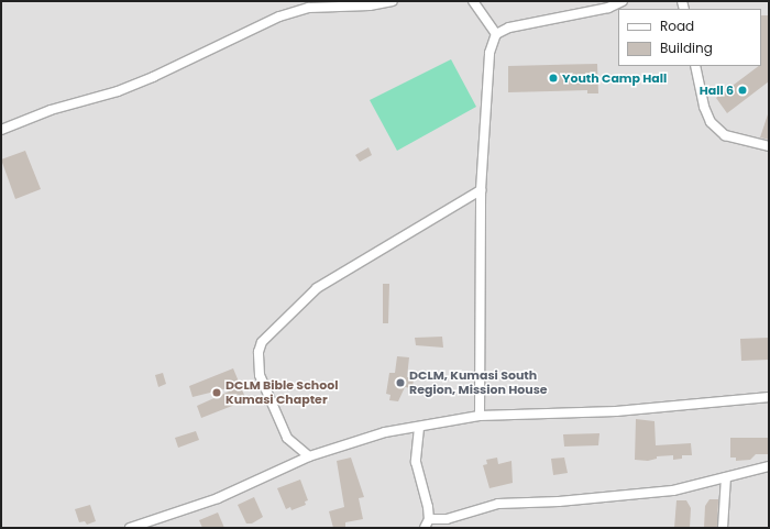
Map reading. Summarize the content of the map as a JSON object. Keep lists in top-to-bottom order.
{
  "places": [
    "Youth Camp Hall",
    "Hall 6",
    "DCLM, Kumasi South Region, Mission House",
    "DCLM Bible School Kumasi Chapter"
  ],
  "legend": ["Road", "Building"]
}
